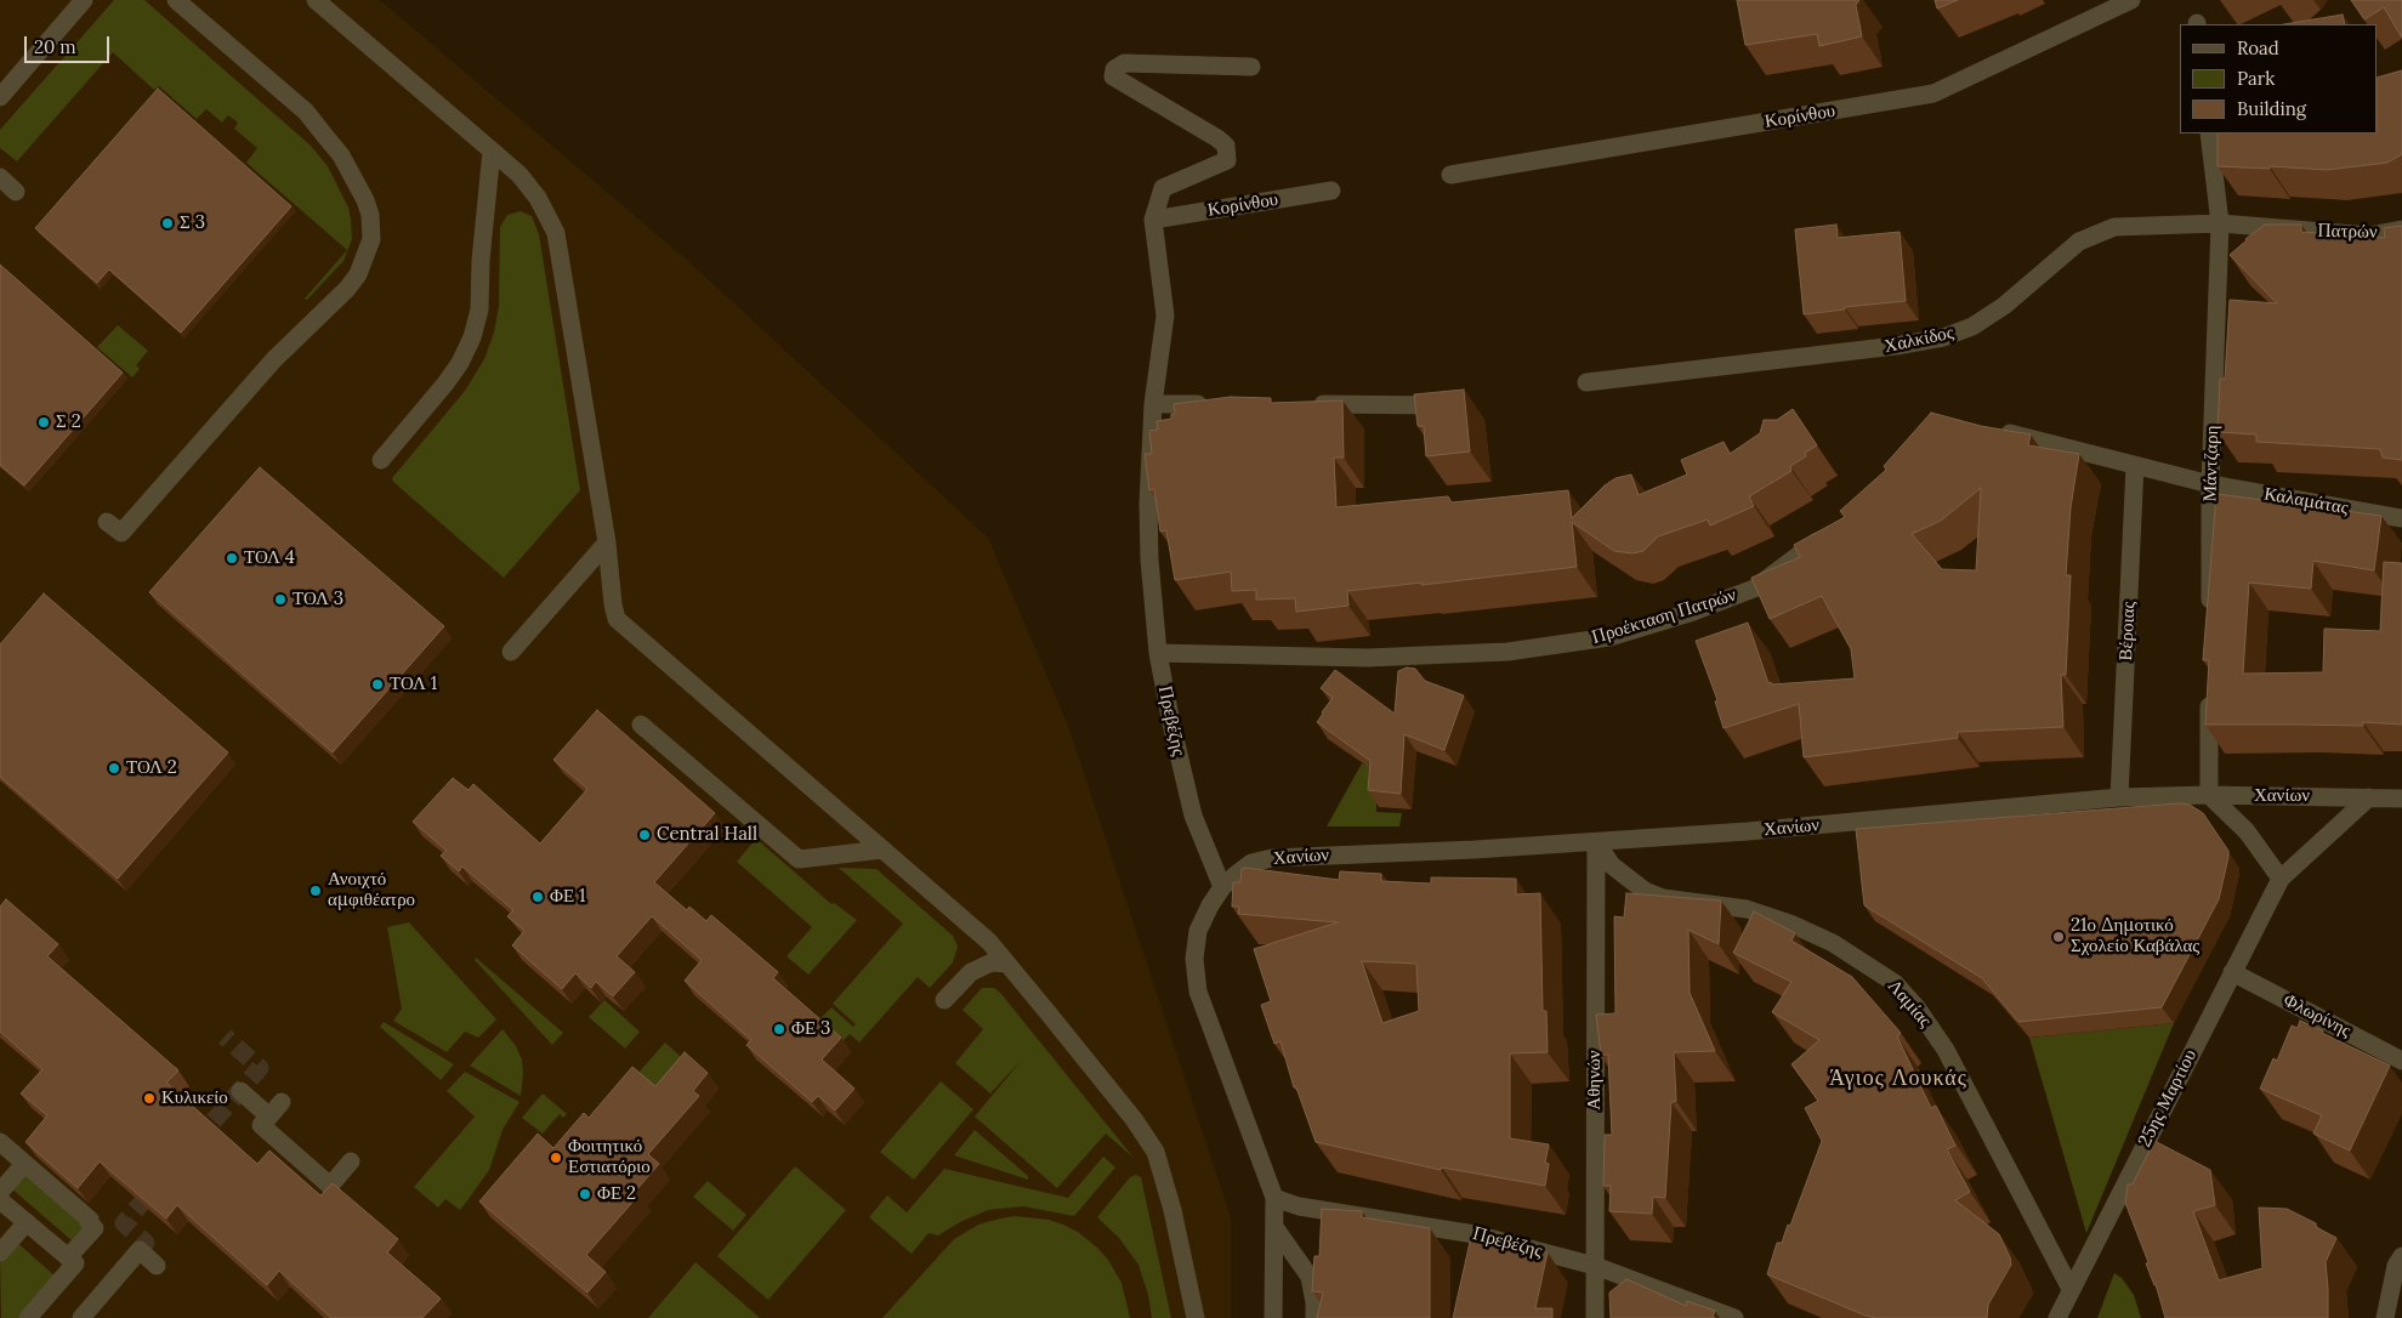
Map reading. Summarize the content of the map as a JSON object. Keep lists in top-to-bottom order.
{
  "streets": {
    "street": [
      "Κορίνθου",
      "Πατρών",
      "Χαλκίδος",
      "Μάντζαρη",
      "Καλαμάτας",
      "Προέκταση Πατρών",
      "Βέροιας",
      "Πρεβέζης",
      "Χανίων",
      "Λαμίας",
      "Φλωρίνης",
      "Αθηνών",
      "25ης Μαρτίου"
    ]
  },
  "crossings": [
    ["Κορίνθου", "Πρεβέζης"],
    ["Πατρών", "Χαλκίδος"],
    ["Πατρών", "Μάντζαρη"],
    ["Χαλκίδος", "Μάντζαρη"],
    ["Μάντζαρη", "Καλαμάτας"],
    ["Προέκταση Πατρών", "Πρεβέζης"],
    ["Βέροιας", "Χανίων"],
    ["Πρεβέζης", "Χανίων"],
    ["Πρεβέζης", "Αθηνών"],
    ["Χανίων", "Λαμίας"],
    ["Χανίων", "Αθηνών"],
    ["Χανίων", "25ης Μαρτίου"],
    ["Λαμίας", "Αθηνών"],
    ["Λαμίας", "25ης Μαρτίου"],
    ["Φλωρίνης", "25ης Μαρτίου"]
  ],
  "districts": ["Άγιος Λουκάς"],
  "places": [
    "Σ 3",
    "Σ 2",
    "ΤΟΛ 4",
    "ΤΟΛ 3",
    "ΤΟΛ 1",
    "ΤΟΛ 2",
    "Central Hall",
    "Ανοιχτό αμφιθέατρο",
    "ΦΕ 1",
    "21ο Δημοτικό Σχολείο Καβάλας",
    "ΦΕ 3",
    "Κυλικείο",
    "Φοιτητικό Εστιατόριο",
    "ΦΕ 2"
  ],
  "legend": ["Road", "Park", "Building"],
  "scale_bar": "20 m"
}
